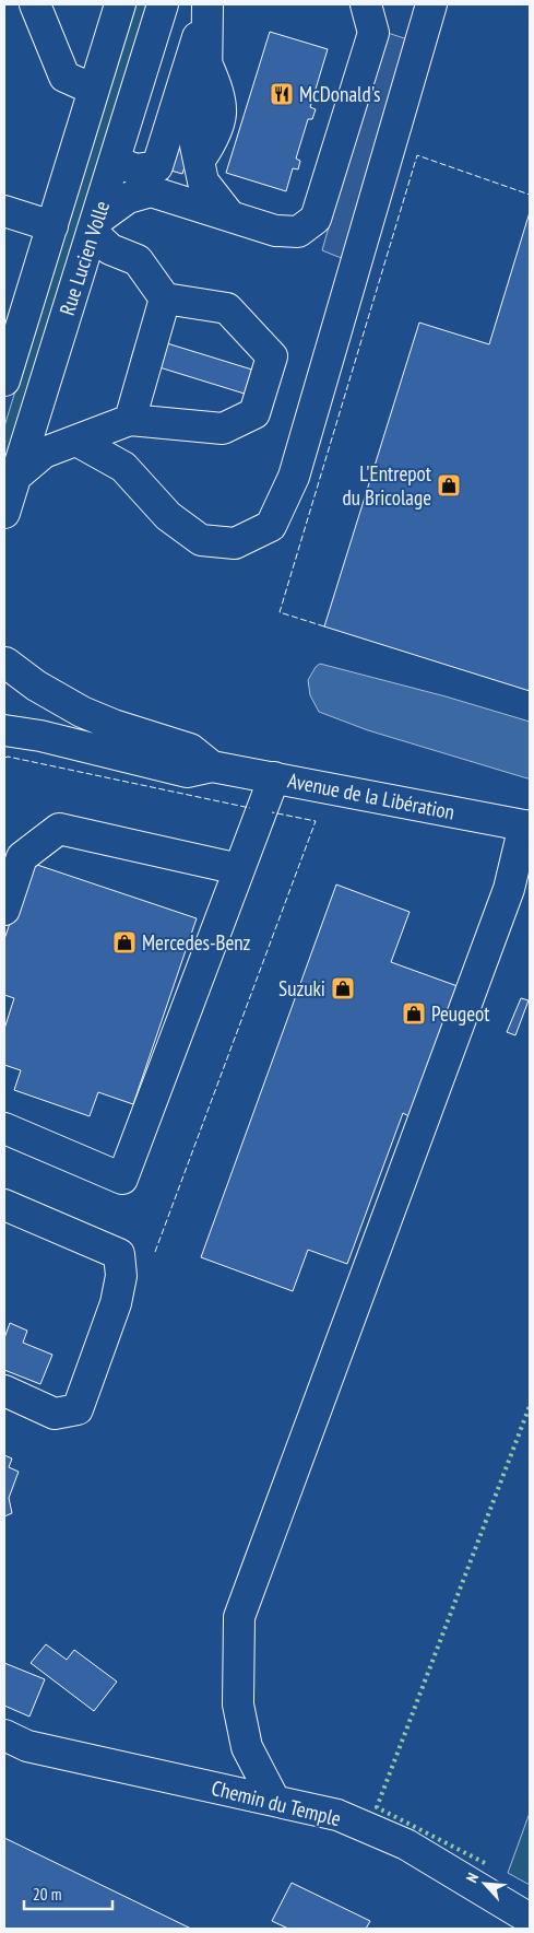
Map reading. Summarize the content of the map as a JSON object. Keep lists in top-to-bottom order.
{
  "streets": {
    "street": ["Rue Lucien Volle", "Avenue de la Libération", "Chemin du Temple"]
  },
  "places": {
    "restaurant": ["McDonald's"],
    "shop": [
      "L'Entrepot du Bricolage",
      "Mercedes-Benz",
      "Suzuki",
      "Peugeot"
    ]
  },
  "scale_bar": "20 m",
  "north": "top left"
}
